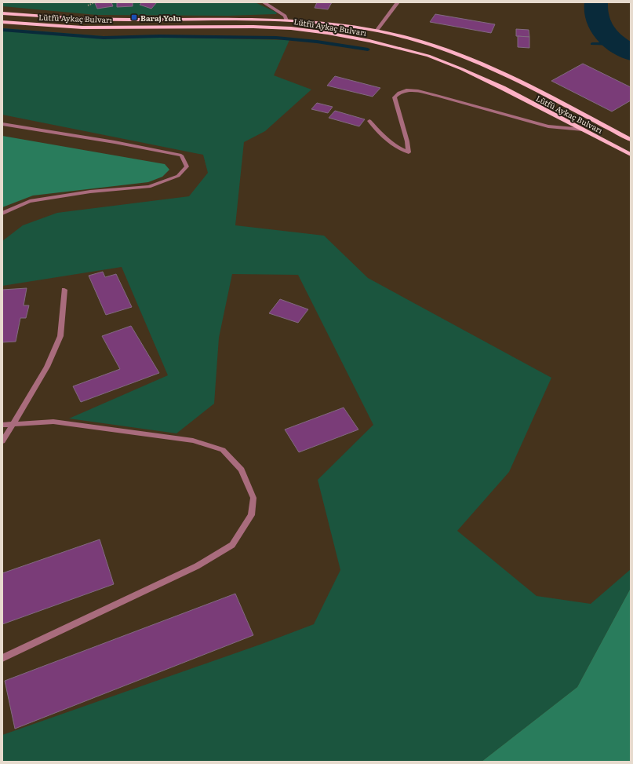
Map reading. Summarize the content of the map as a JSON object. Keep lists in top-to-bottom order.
{
  "streets": {
    "main road": ["Lütfü Aykaç Bulvarı"]
  },
  "places": {
    "transit": ["Baraj Yolu"]
  }
}
